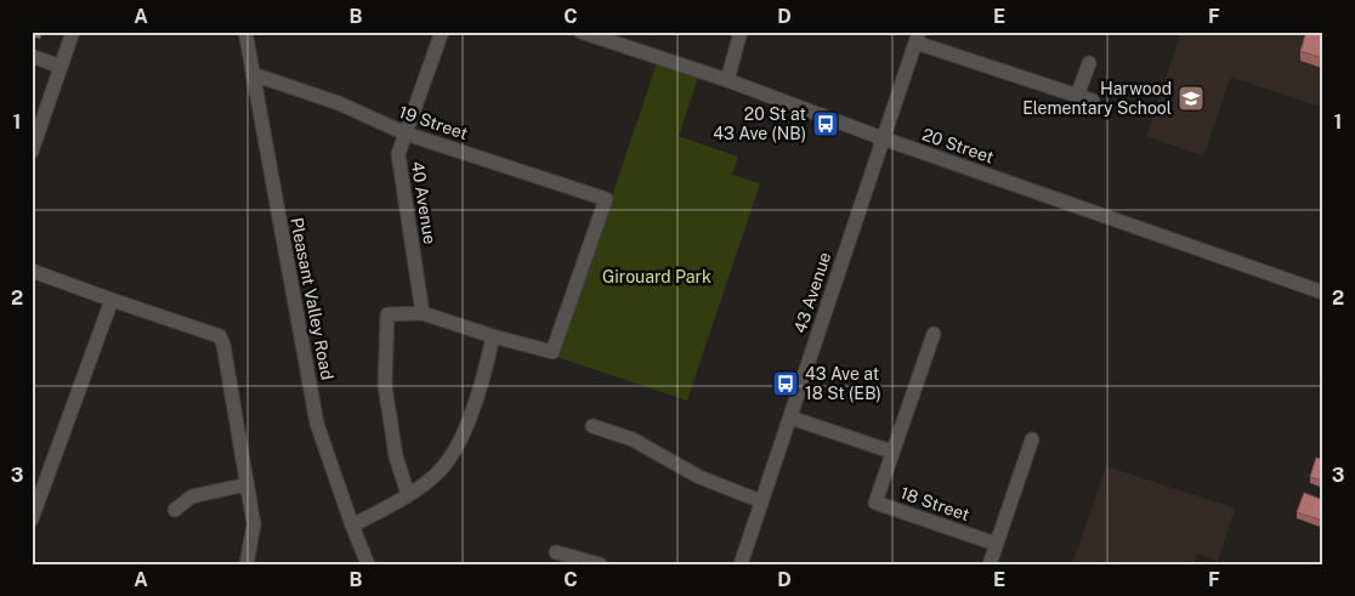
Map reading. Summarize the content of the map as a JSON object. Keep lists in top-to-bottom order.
{
  "streets": {
    "street": [
      "19 Street",
      "20 Street",
      "40 Avenue",
      "43 Avenue",
      "Pleasant Valley Road",
      "18 Street"
    ]
  },
  "crossings": [
    ["19 Street", "40 Avenue"],
    ["19 Street", "Pleasant Valley Road"],
    ["20 Street", "43 Avenue"]
  ],
  "parks": ["Girouard Park"],
  "places": {
    "school or university": ["Harwood Elementary School"],
    "bus stop": ["20 St at 43 Ave (NB)", "43 Ave at 18 St (EB)"]
  },
  "grid": {
    "columns": [
      "A",
      "B",
      "C",
      "D",
      "E",
      "F"
    ],
    "rows": ["1", "2", "3"]
  }
}
